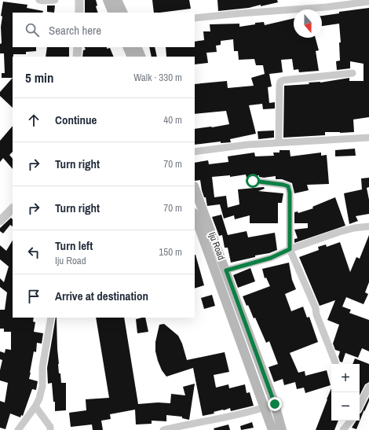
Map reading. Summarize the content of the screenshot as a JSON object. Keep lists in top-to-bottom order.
{
  "streets": {
    "main road": ["Iju Road"]
  },
  "north": "bottom",
  "page": {
    "search": "Search here",
    "heading": ["5 min", "Walk · 330 m"],
    "list": [
      ["Continue", "40 m"],
      ["Turn right", "70 m"],
      ["Turn right", "70 m"],
      ["Turn left", "Iju Road", "150 m"],
      "Arrive at destination"
    ],
    "map_buttons": ["+", "−"]
  }
}
